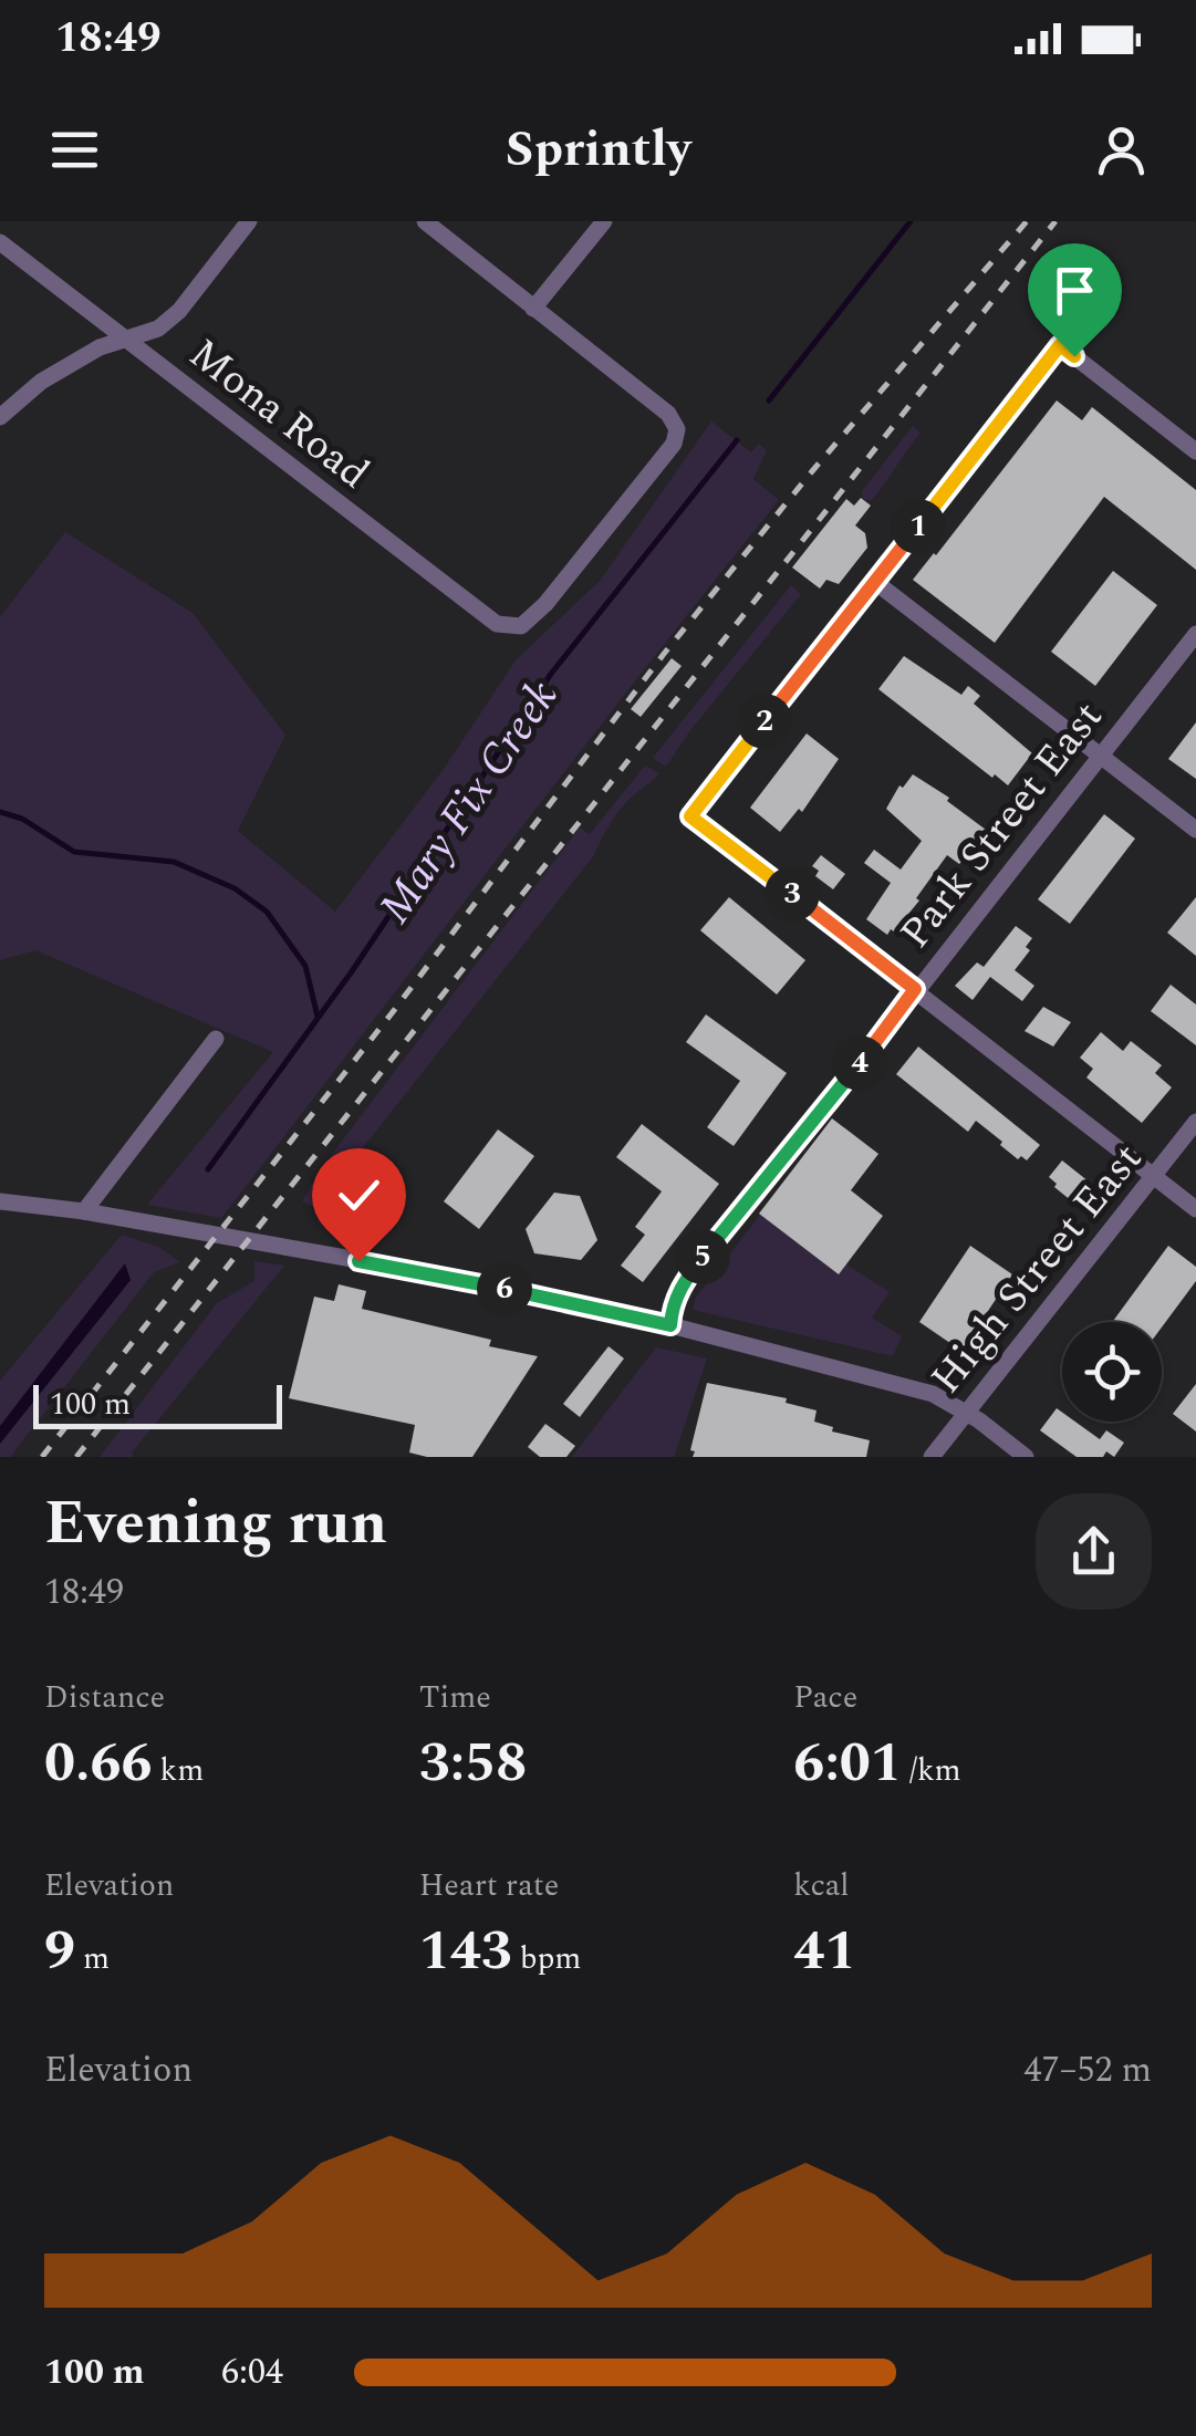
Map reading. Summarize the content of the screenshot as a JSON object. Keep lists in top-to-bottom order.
{
  "streets": {
    "street": ["Mona Road", "Park Street East", "High Street East"]
  },
  "water": ["Mary Fix Creek"],
  "scale_bar": "100 m",
  "page": {
    "status": "18:49",
    "header": "Sprintly",
    "pins": [
      "1",
      "2",
      "3",
      "4",
      "5",
      "6"
    ],
    "scale": "100 m",
    "heading": ["Evening run", "18:49"],
    "stats": [
      ["Distance", "0.66 km"],
      ["Time", "3:58"],
      ["Pace", "6:01 /km"],
      ["Elevation", "9 m"],
      ["Heart rate", "143 bpm"],
      ["kcal", "41"]
    ],
    "chart": ["Elevation", "47–52 m"],
    "list": [
      {
        "name": "100 m",
        "note": "6:04"
      }
    ]
  }
}
